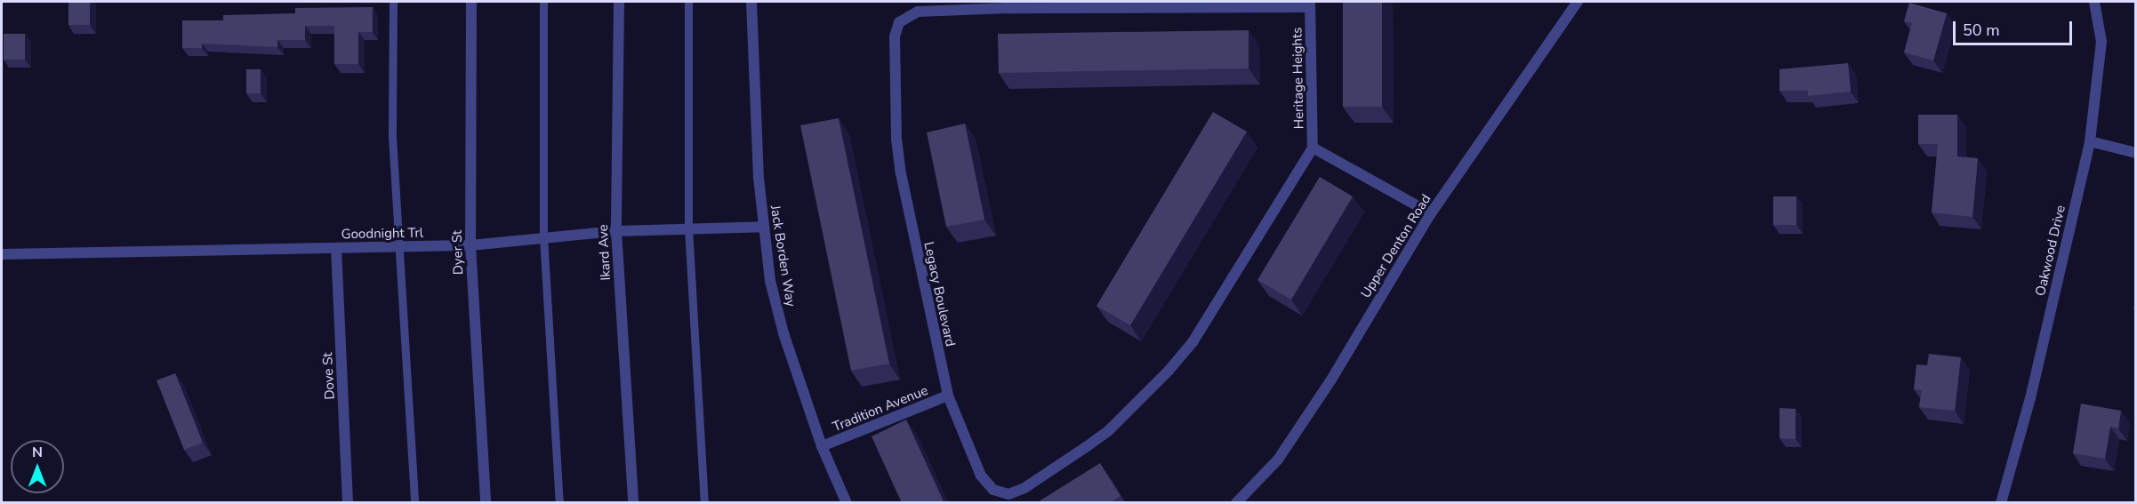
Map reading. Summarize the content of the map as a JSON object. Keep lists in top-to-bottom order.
{
  "streets": {
    "street": [
      "Heritage Heights",
      "Goodnight Trl",
      "Upper Denton Road",
      "Oakwood Drive",
      "Dyer St",
      "Ikard Ave",
      "Jack Borden Way",
      "Legacy Boulevard",
      "Dove St",
      "Tradition Avenue"
    ]
  },
  "crossings": [
    ["Heritage Heights", "Upper Denton Road"],
    ["Heritage Heights", "Legacy Boulevard"],
    ["Goodnight Trl", "Dyer St"],
    ["Goodnight Trl", "Ikard Ave"],
    ["Goodnight Trl", "Jack Borden Way"],
    ["Goodnight Trl", "Dove St"],
    ["Jack Borden Way", "Tradition Avenue"],
    ["Legacy Boulevard", "Tradition Avenue"]
  ],
  "scale_bar": "50 m",
  "north": "top"
}
